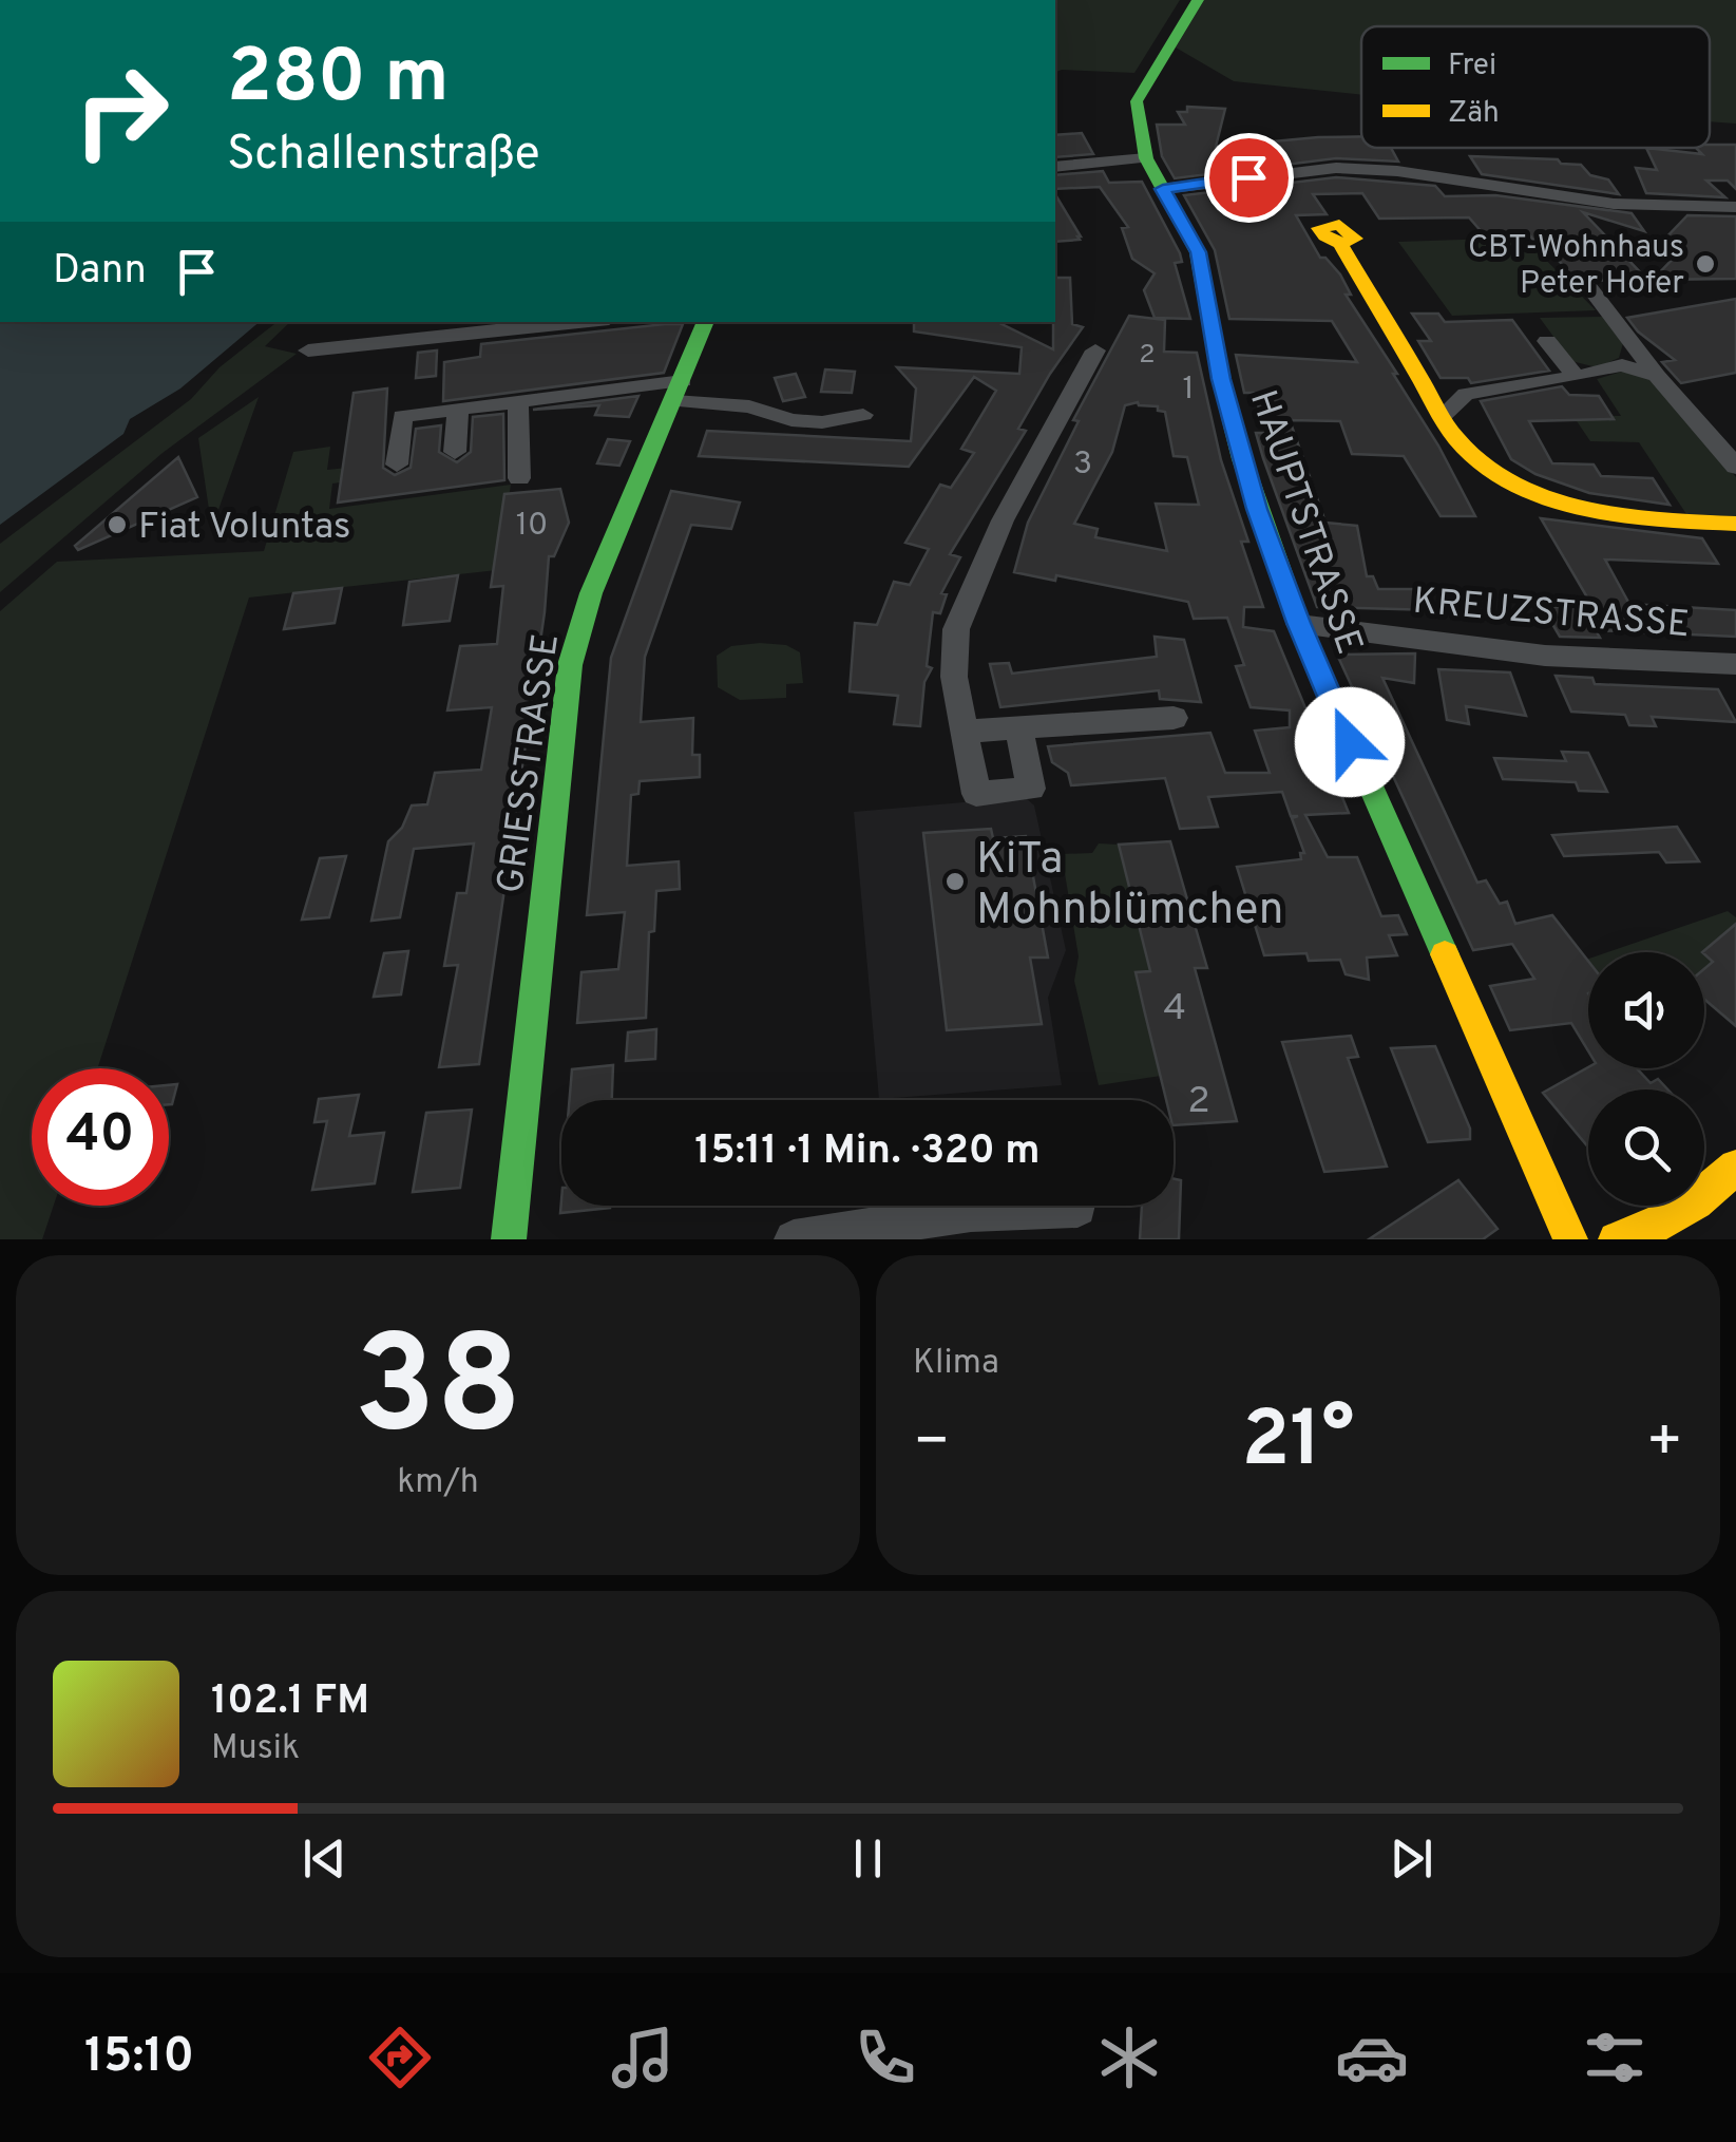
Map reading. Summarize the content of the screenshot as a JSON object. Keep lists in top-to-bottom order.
{
  "streets": {
    "street": ["HAUPTSTRASSE", "KREUZSTRASSE", "GRIESSTRASSE"]
  },
  "crossings": [
    ["HAUPTSTRASSE", "KREUZSTRASSE"]
  ],
  "places": ["CBT-Wohnhaus Peter Hofer", "Fiat Voluntas", "KiTa Mohnblümchen"],
  "house_numbers": [
    "2",
    "1",
    "3",
    "10",
    "4",
    "2"
  ],
  "legend": ["Frei", "Zäh"],
  "page": {
    "turn": ["280 m", "Schallenstraße"],
    "then": "Dann",
    "limit": "40",
    "trip": "15:11 · 1 Min. · 320 m",
    "tile": [
      ["38", "km/h"],
      "Klima"
    ],
    "heat": ["−", "21°", "+"],
    "song": ["102.1 FM", "Musik"],
    "tabs": "15:10"
  }
}
